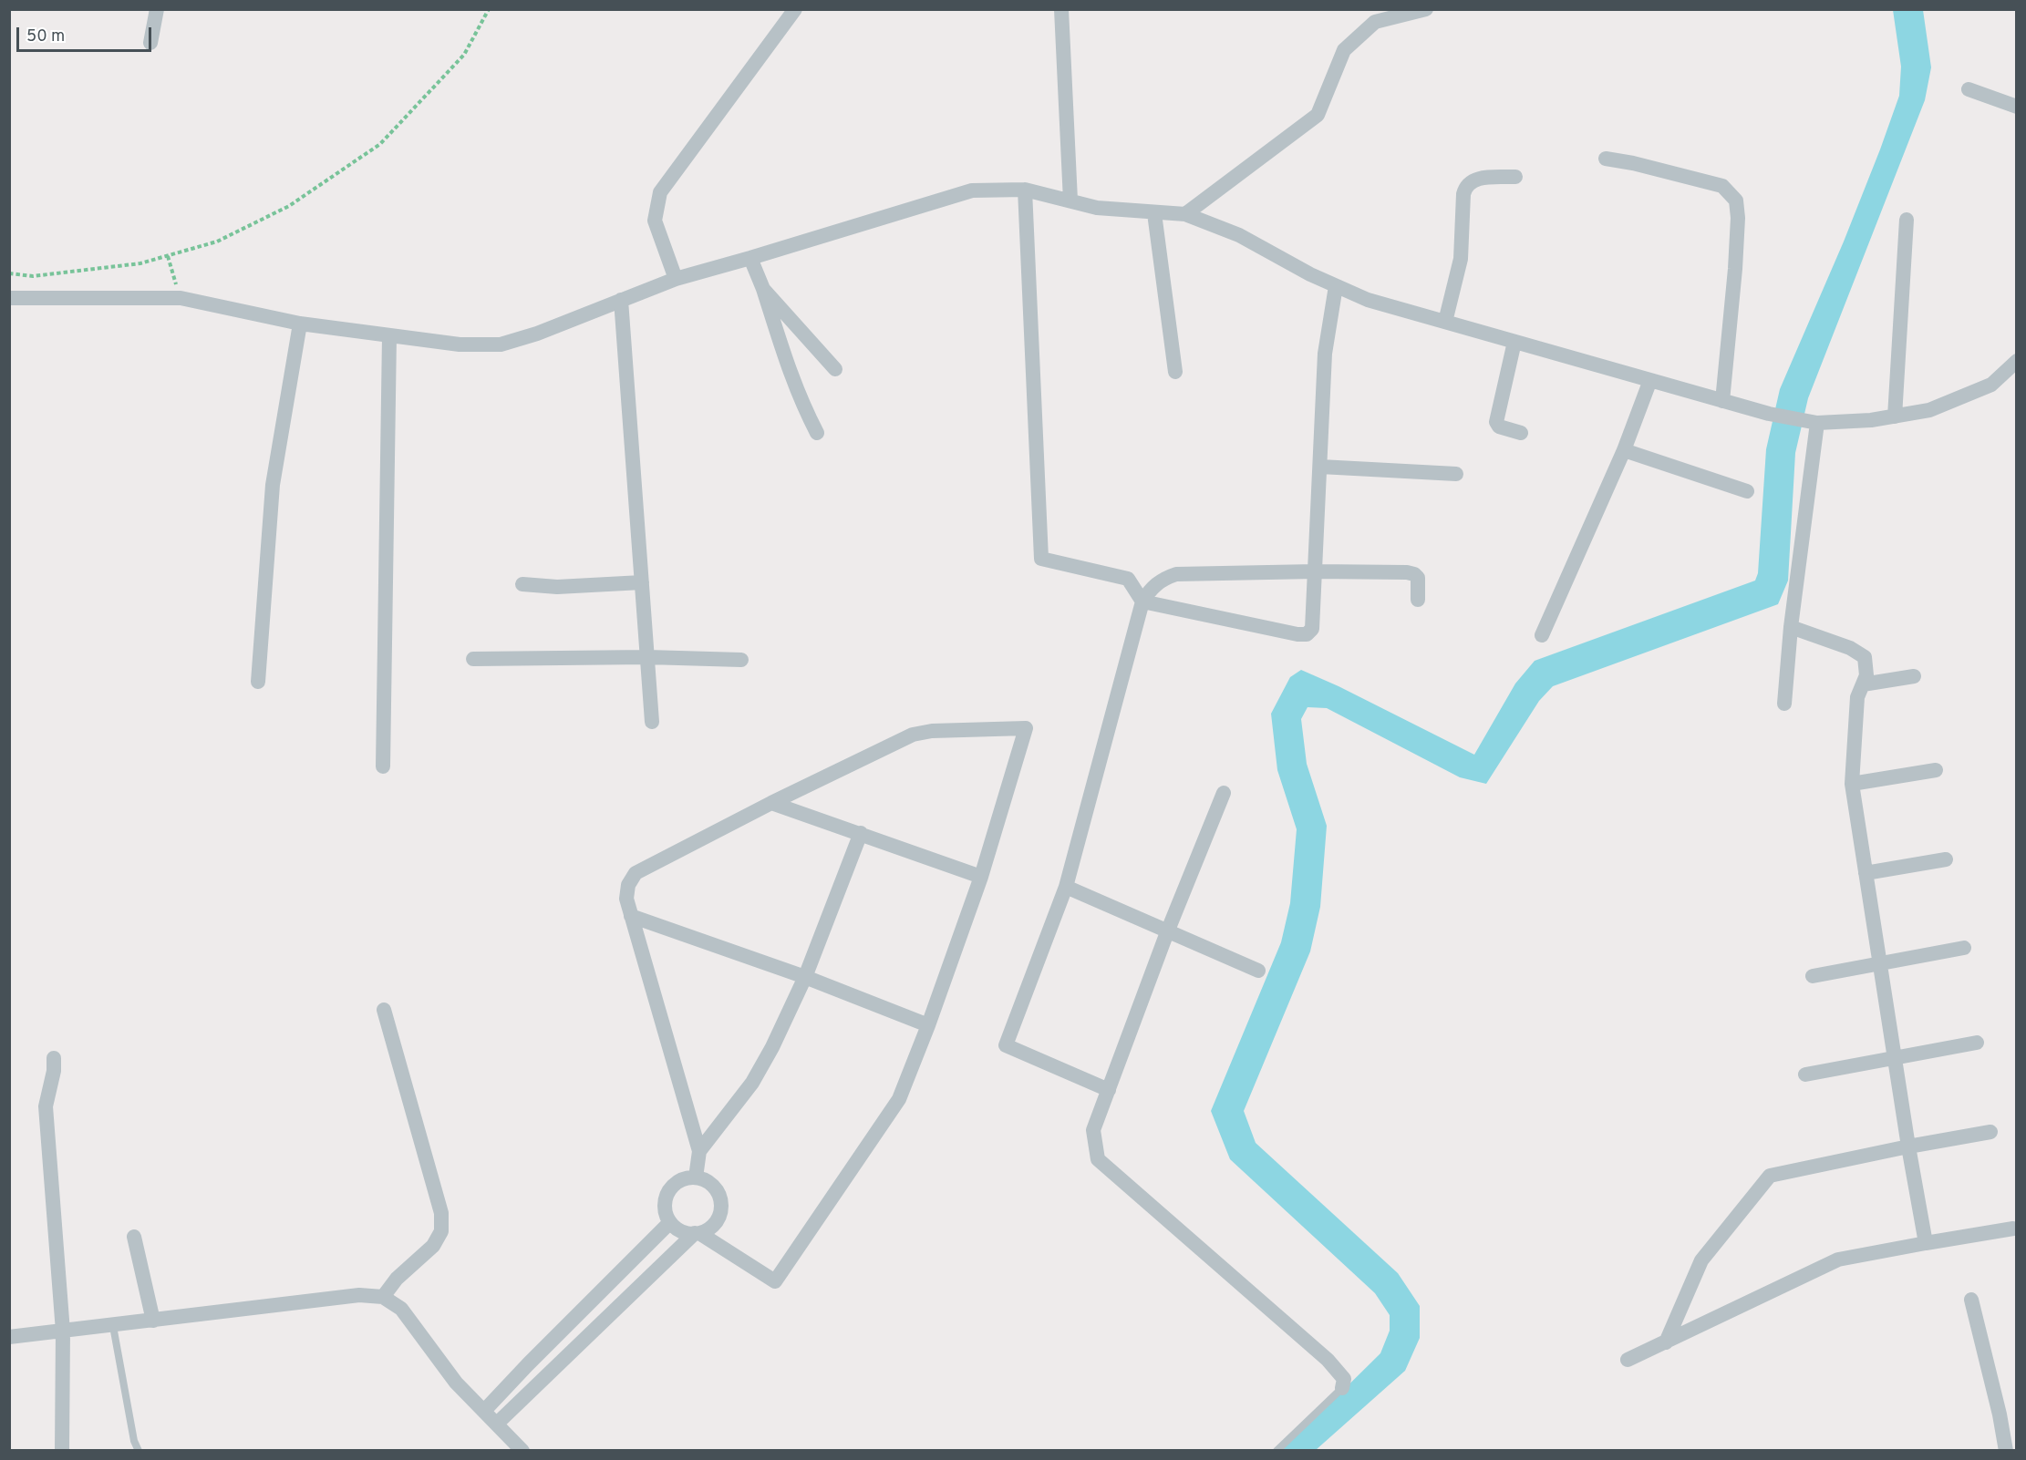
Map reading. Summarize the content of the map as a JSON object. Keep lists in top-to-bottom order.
{
  "scale_bar": "50 m"
}
